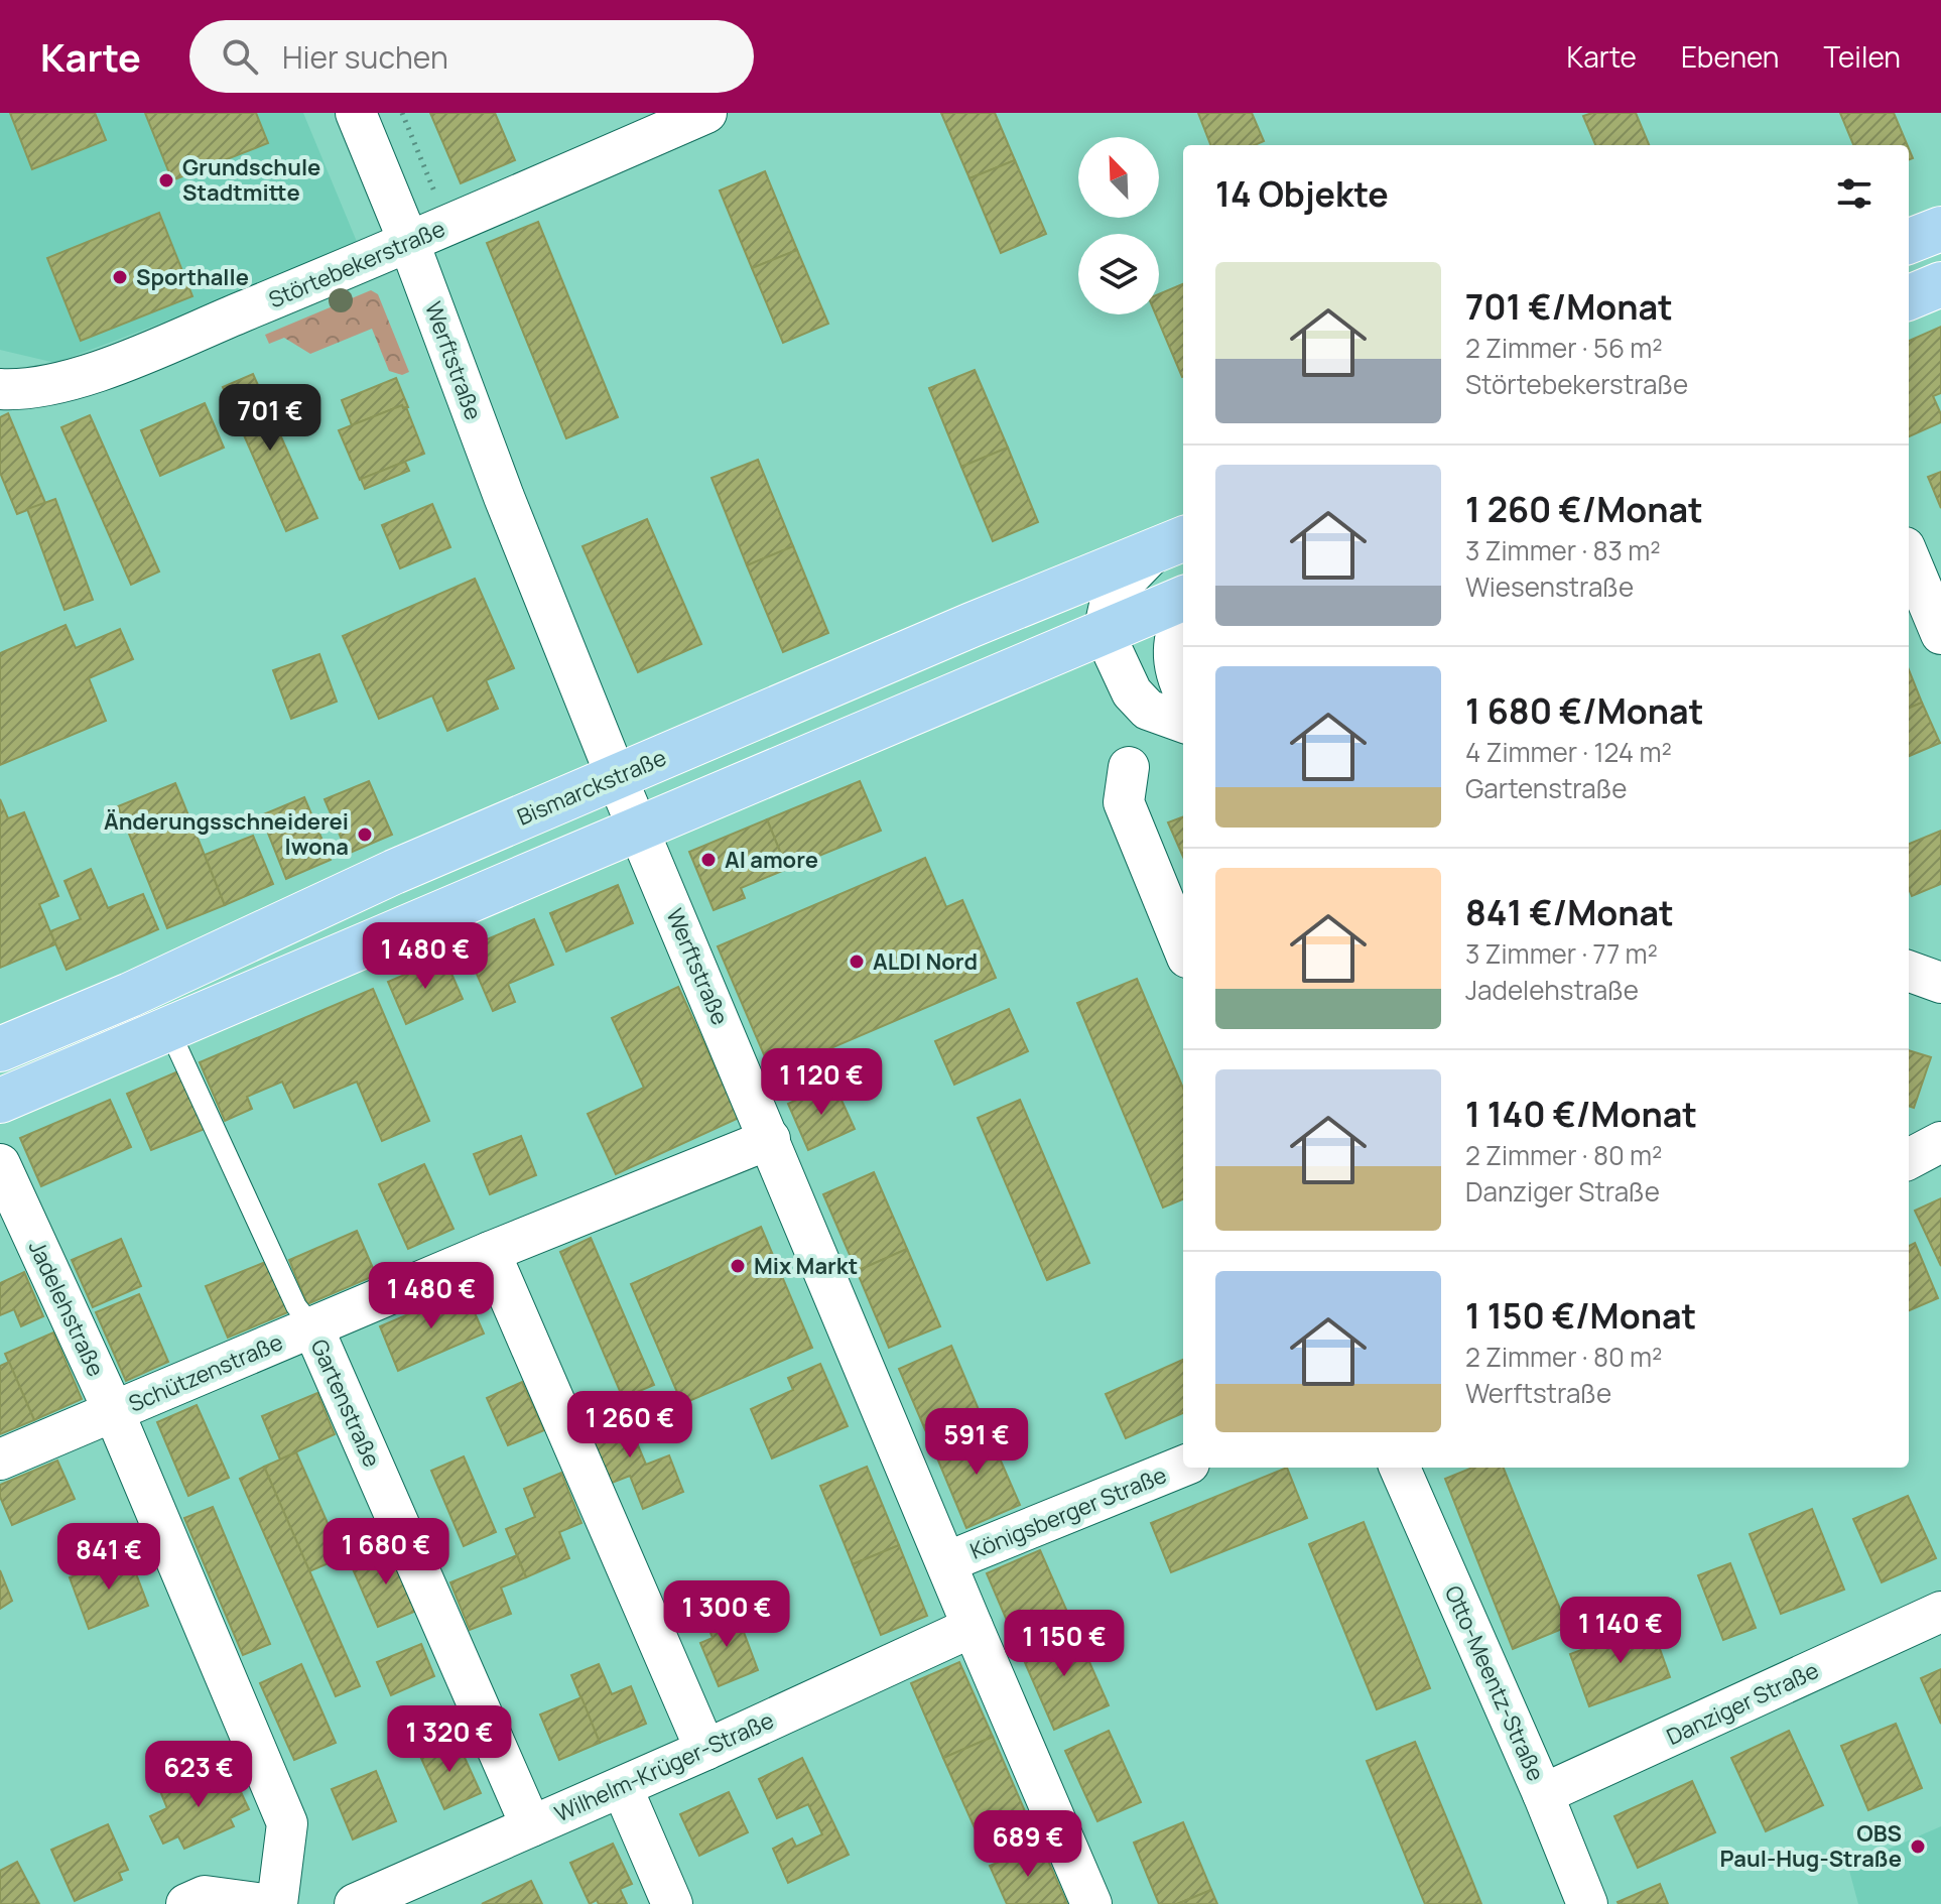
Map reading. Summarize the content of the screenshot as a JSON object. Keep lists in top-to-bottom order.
{
  "streets": {
    "main road": ["Bismarckstraße"],
    "street": [
      "Störtebekerstraße",
      "Werftstraße",
      "Jadelehstraße",
      "Schützenstraße",
      "Gartenstraße",
      "Königsberger Straße",
      "Otto-Meentz-Straße",
      "Danziger Straße",
      "Wilhelm-Krüger-Straße"
    ]
  },
  "crossings": [
    ["Störtebekerstraße", "Werftstraße"],
    ["Werftstraße", "Bismarckstraße"],
    ["Werftstraße", "Schützenstraße"],
    ["Werftstraße", "Königsberger Straße"],
    ["Werftstraße", "Wilhelm-Krüger-Straße"],
    ["Jadelehstraße", "Schützenstraße"],
    ["Schützenstraße", "Gartenstraße"],
    ["Gartenstraße", "Wilhelm-Krüger-Straße"],
    ["Otto-Meentz-Straße", "Danziger Straße"]
  ],
  "places": [
    "Grundschule Stadtmitte",
    "Sporthalle",
    "Änderungsschneiderei Iwona",
    "Al amore",
    "ALDI Nord",
    "Mix Markt",
    "OBS Paul-Hug-Straße"
  ],
  "north": "top left",
  "page": {
    "header": "Karte",
    "search": "Hier suchen",
    "nav": ["Karte", "Ebenen", "Teilen"],
    "heading": "14 Objekte",
    "list": [
      {
        "name": "701 €/Monat",
        "note": "2 Zimmer · 56 m² · Störtebekerstraße"
      },
      {
        "name": "1 260 €/Monat",
        "note": "3 Zimmer · 83 m² · Wiesenstraße"
      },
      {
        "name": "1 680 €/Monat",
        "note": "4 Zimmer · 124 m² · Gartenstraße"
      },
      {
        "name": "841 €/Monat",
        "note": "3 Zimmer · 77 m² · Jadelehstraße"
      },
      {
        "name": "1 140 €/Monat",
        "note": "2 Zimmer · 80 m² · Danziger Straße"
      },
      {
        "name": "1 150 €/Monat",
        "note": "2 Zimmer · 80 m² · Werftstraße"
      }
    ],
    "price": [
      "701 €",
      "1 480 €",
      "1 120 €",
      "1 480 €",
      "1 260 €",
      "591 €",
      "1 680 €",
      "841 €",
      "1 300 €",
      "1 140 €",
      "1 150 €",
      "1 320 €",
      "623 €",
      "689 €"
    ]
  }
}
